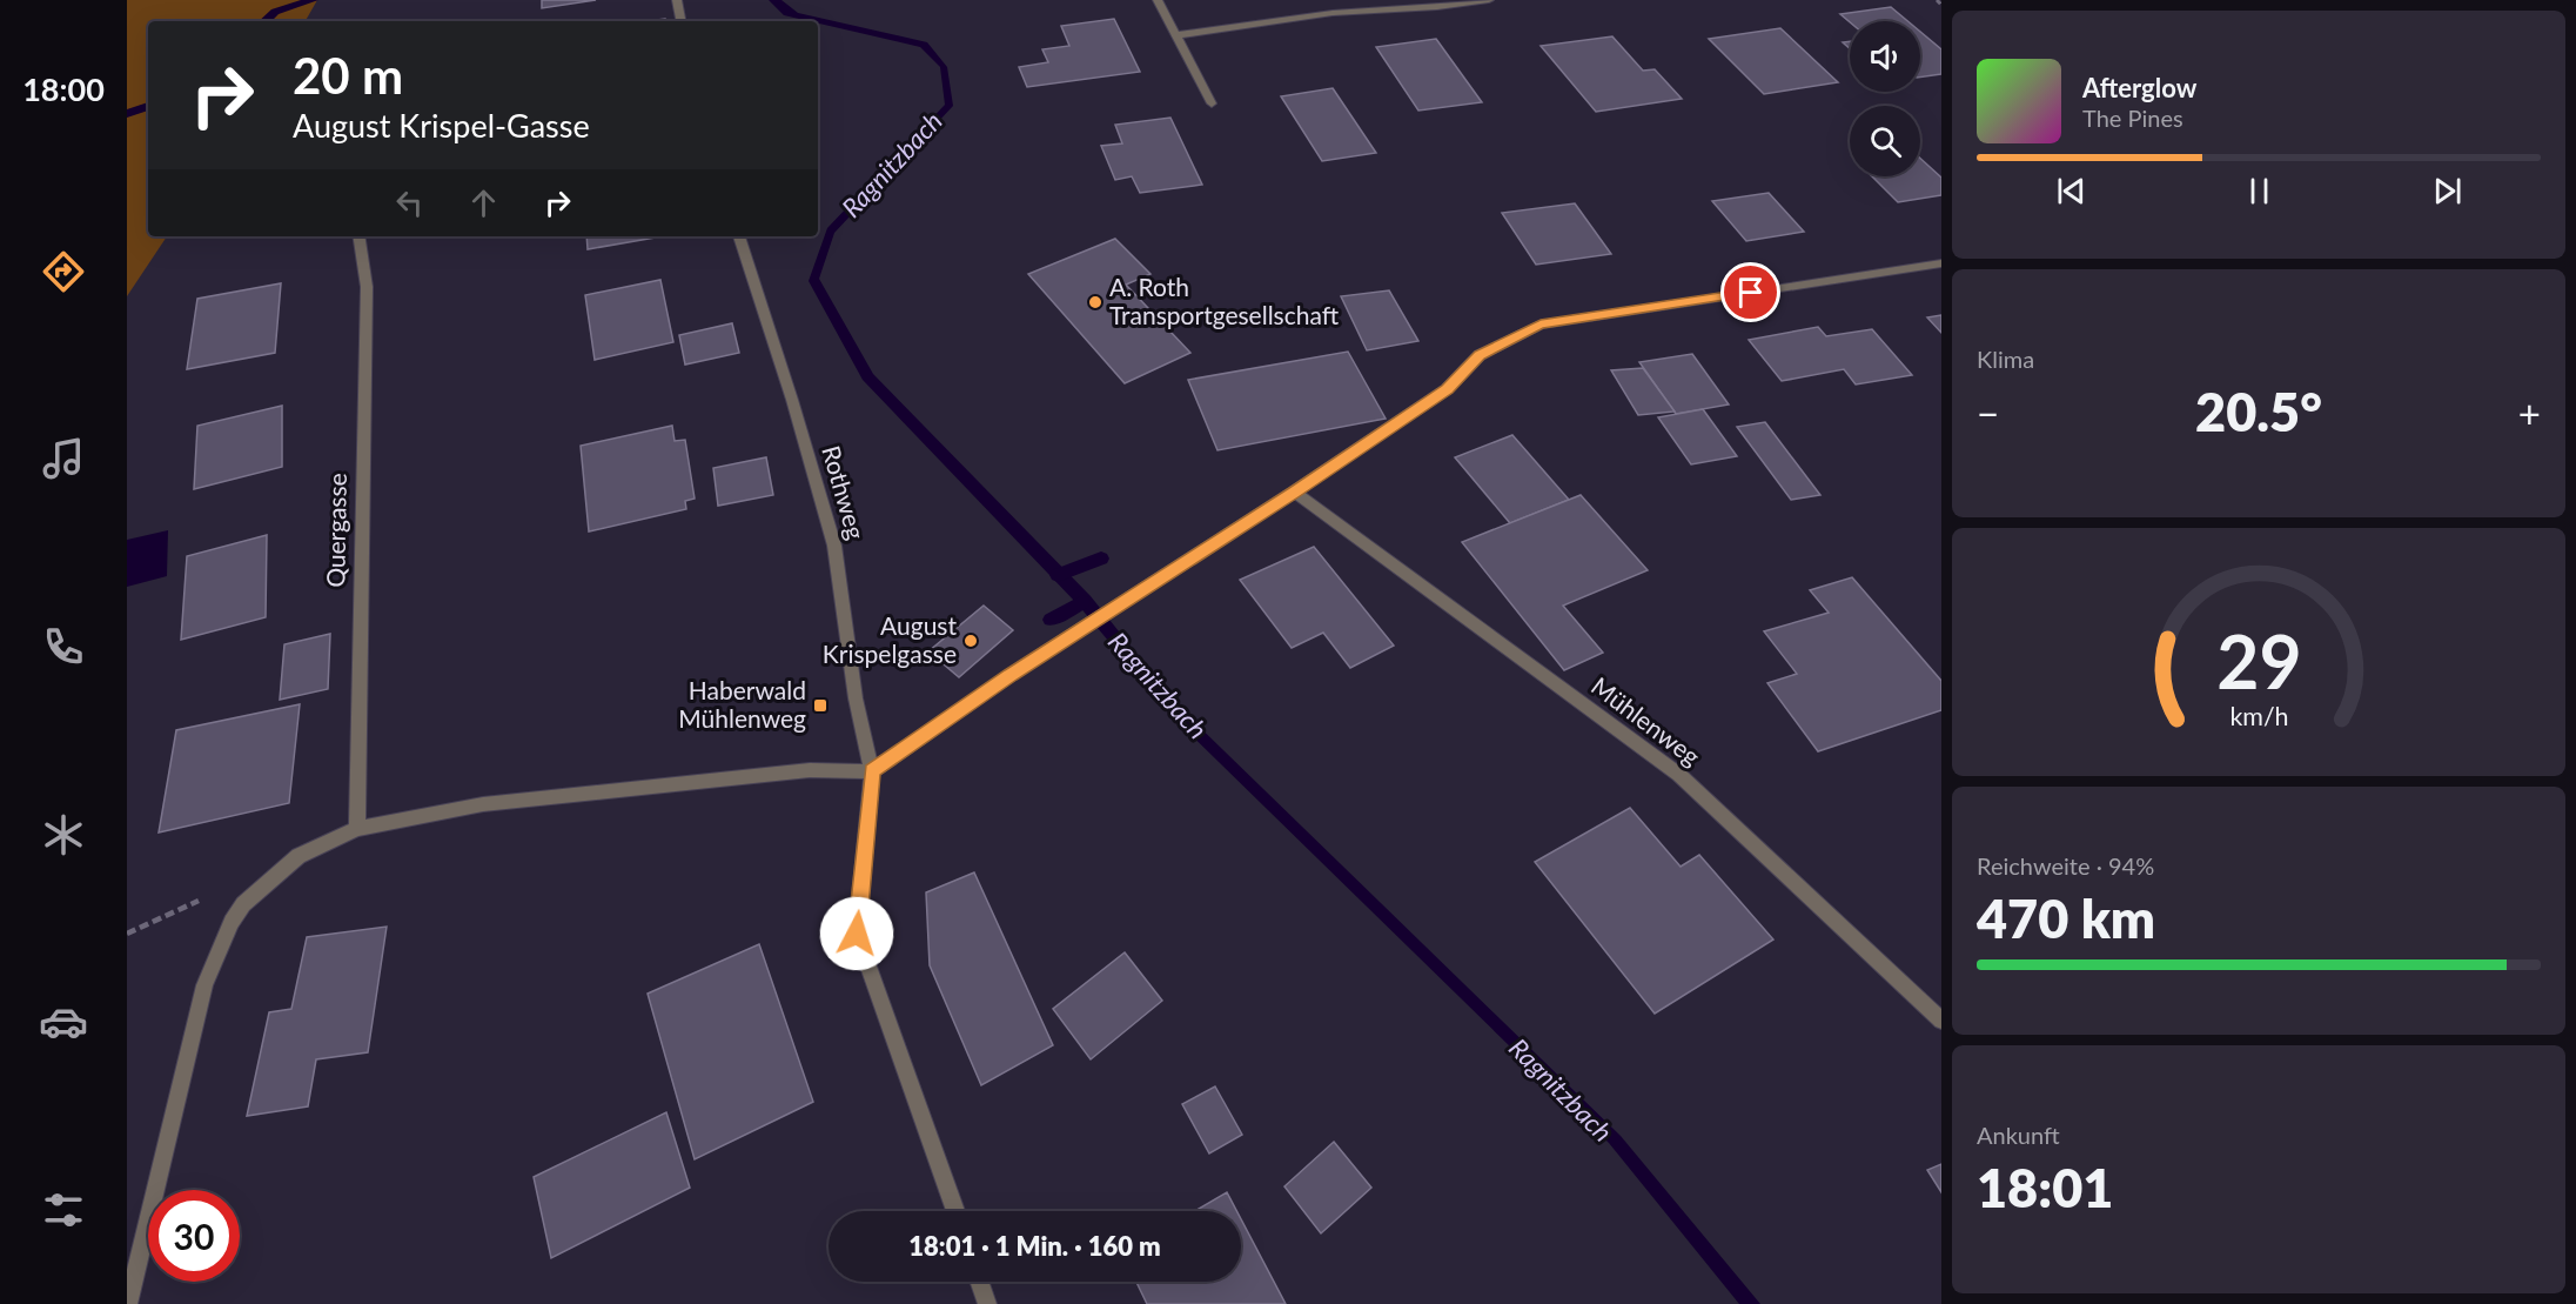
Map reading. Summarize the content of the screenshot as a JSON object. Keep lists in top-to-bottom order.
{
  "streets": {
    "street": ["Rothweg", "Quergasse", "Mühlenweg"]
  },
  "water": ["Ragnitzbach"],
  "places": {
    "other": ["A. Roth Transportgesellschaft", "August Krispelgasse"],
    "transit": ["Haberwald Mühlenweg"]
  },
  "page": {
    "tabs": "18:00",
    "turn": ["20 m", "August Krispel-Gasse"],
    "song": ["Afterglow", "The Pines"],
    "tile": [
      "Klima",
      ["Reichweite · 94%", "470 km"],
      ["Ankunft", "18:01"]
    ],
    "heat": ["−", "20.5°", "+"],
    "limit": "30",
    "trip": "18:01 · 1 Min. · 160 m",
    "gauge": ["29", "km/h"]
  }
}
